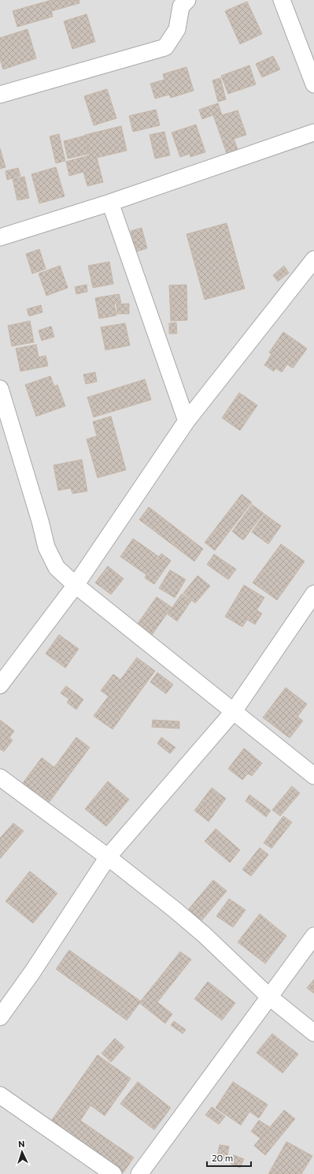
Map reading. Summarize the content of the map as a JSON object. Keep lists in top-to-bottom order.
{
  "scale_bar": "20 m",
  "north": "top"
}
